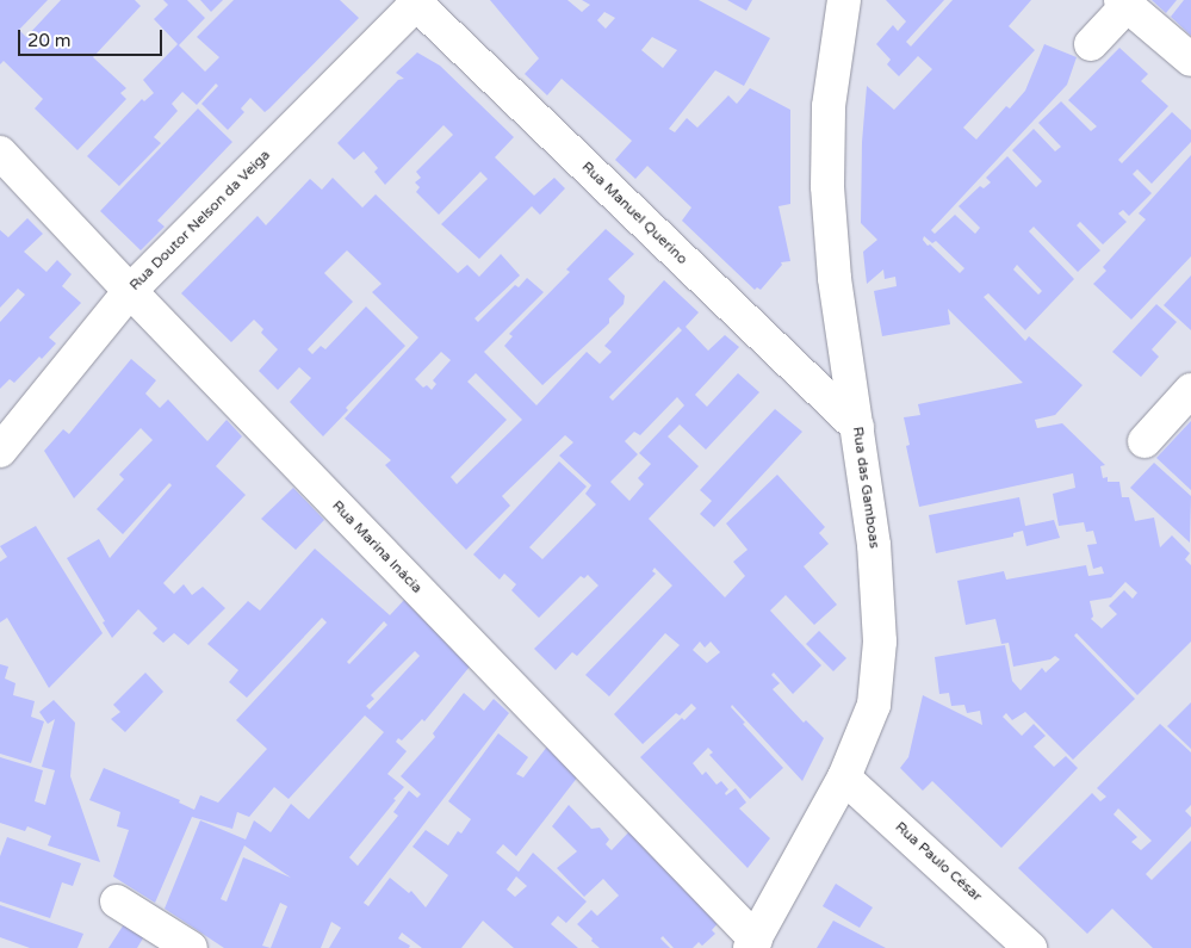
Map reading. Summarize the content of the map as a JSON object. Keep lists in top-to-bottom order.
{
  "streets": {
    "street": [
      "Rua Manuel Querino",
      "Rua Doutor Nelson da Veiga",
      "Rua das Gamboas",
      "Rua Marina Inácia",
      "Rua Paulo César"
    ]
  },
  "crossings": [
    ["Rua Manuel Querino", "Rua Doutor Nelson da Veiga"],
    ["Rua Manuel Querino", "Rua das Gamboas"],
    ["Rua Doutor Nelson da Veiga", "Rua Marina Inácia"],
    ["Rua das Gamboas", "Rua Marina Inácia"],
    ["Rua das Gamboas", "Rua Paulo César"]
  ],
  "scale_bar": "20 m"
}
